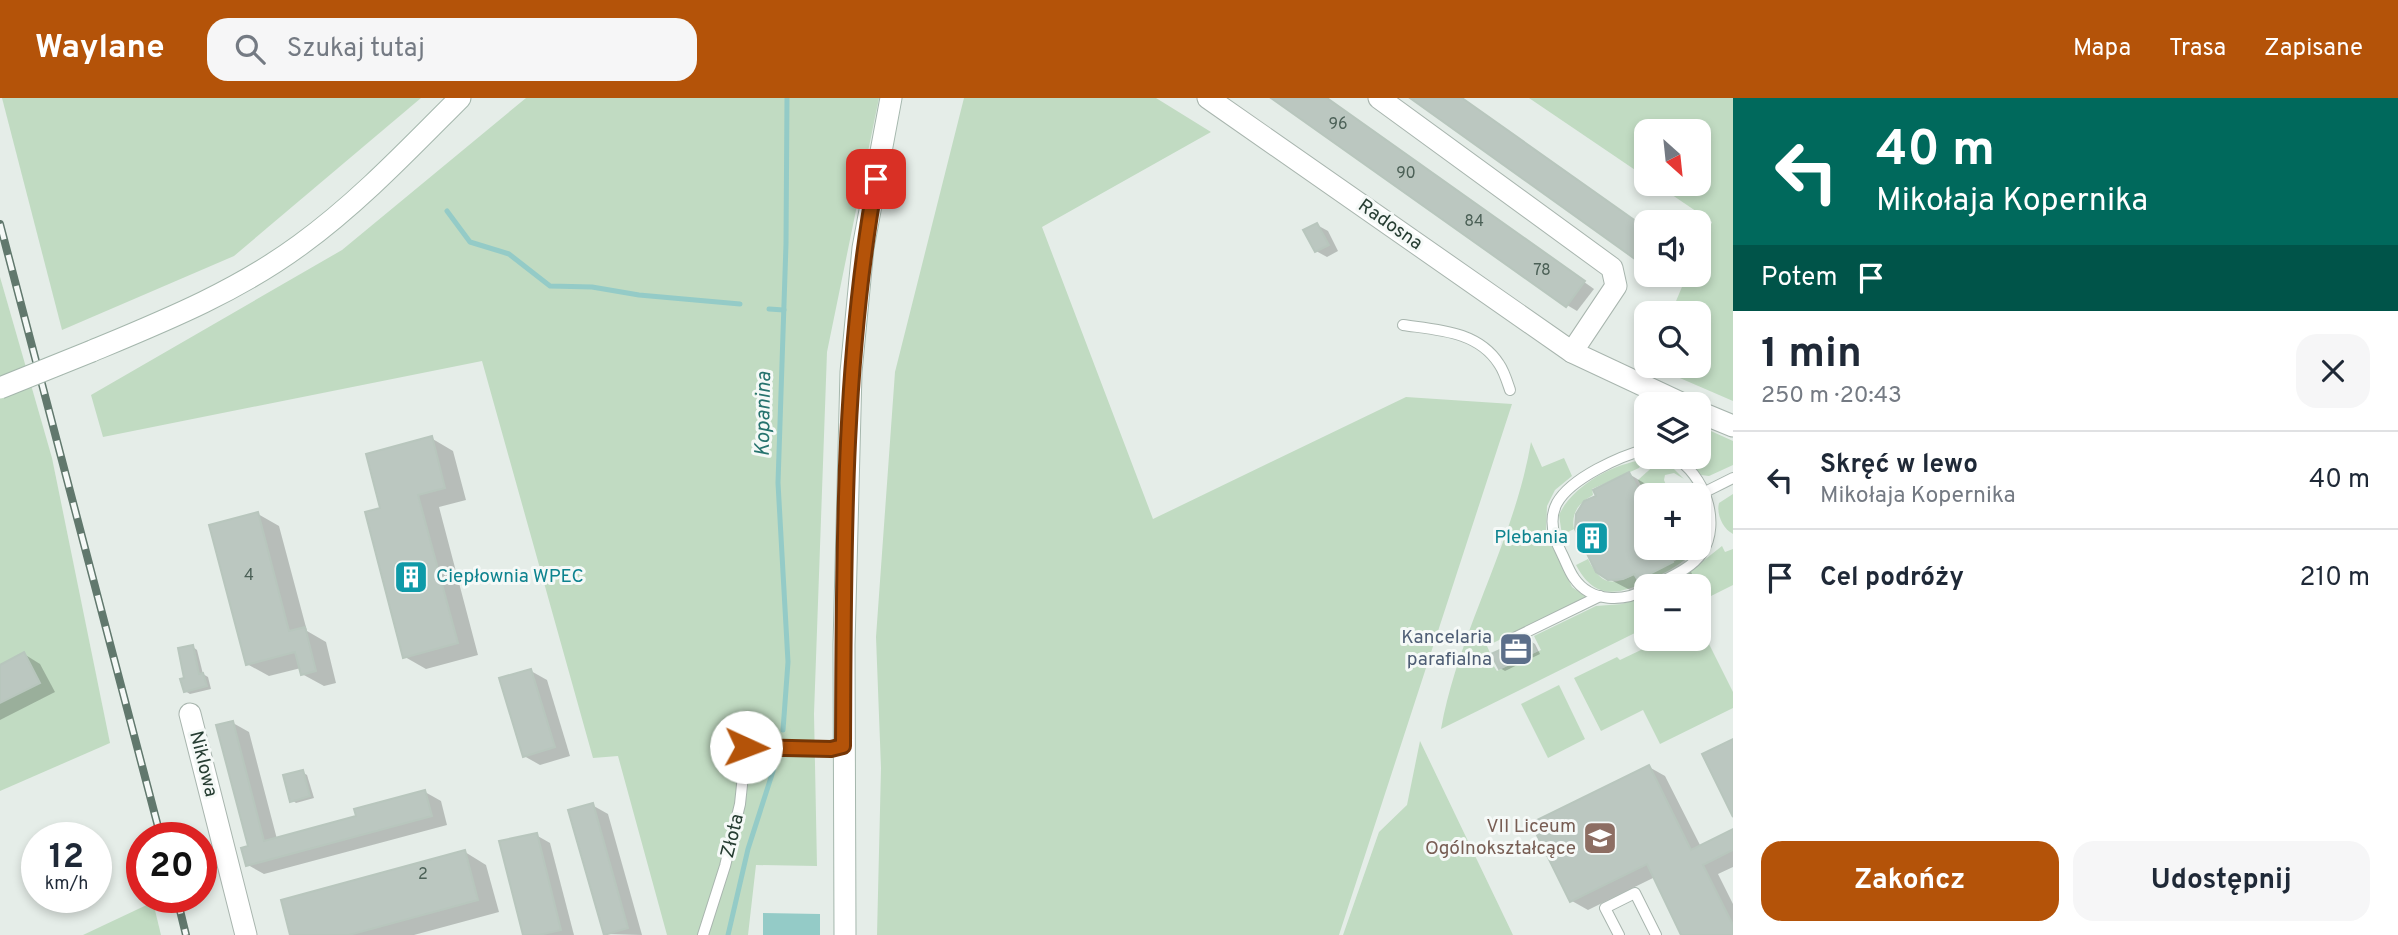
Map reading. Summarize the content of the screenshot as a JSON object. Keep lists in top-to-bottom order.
{
  "streets": {
    "street": ["Radosna", "Niklowa"],
    "lane": ["Złota"]
  },
  "water": ["Kopanina"],
  "places": {
    "building": ["Plebania", "Ciepłownia WPEC"],
    "office": ["Kancelaria parafialna"],
    "school or university": ["VII Liceum Ogólnokształcące"]
  },
  "house_numbers": [
    "96",
    "90",
    "84",
    "78",
    "4",
    "2"
  ],
  "north": "bottom right",
  "page": {
    "header": "Waylane",
    "search": "Szukaj tutaj",
    "nav": ["Mapa", "Trasa", "Zapisane"],
    "turn": ["40 m", "Mikołaja Kopernika"],
    "map_buttons": ["+", "−"],
    "then": "Potem",
    "heading": ["1 min", "250 m · 20:43"],
    "list": [
      {
        "name": "Skręć w lewo",
        "note": "Mikołaja Kopernika",
        "value": "40 m"
      },
      {
        "name": "Cel podróży",
        "value": "210 m"
      }
    ],
    "speed": "12 km/h",
    "limit": "20",
    "buttons": ["Zakończ", "Udostępnij"]
  }
}
